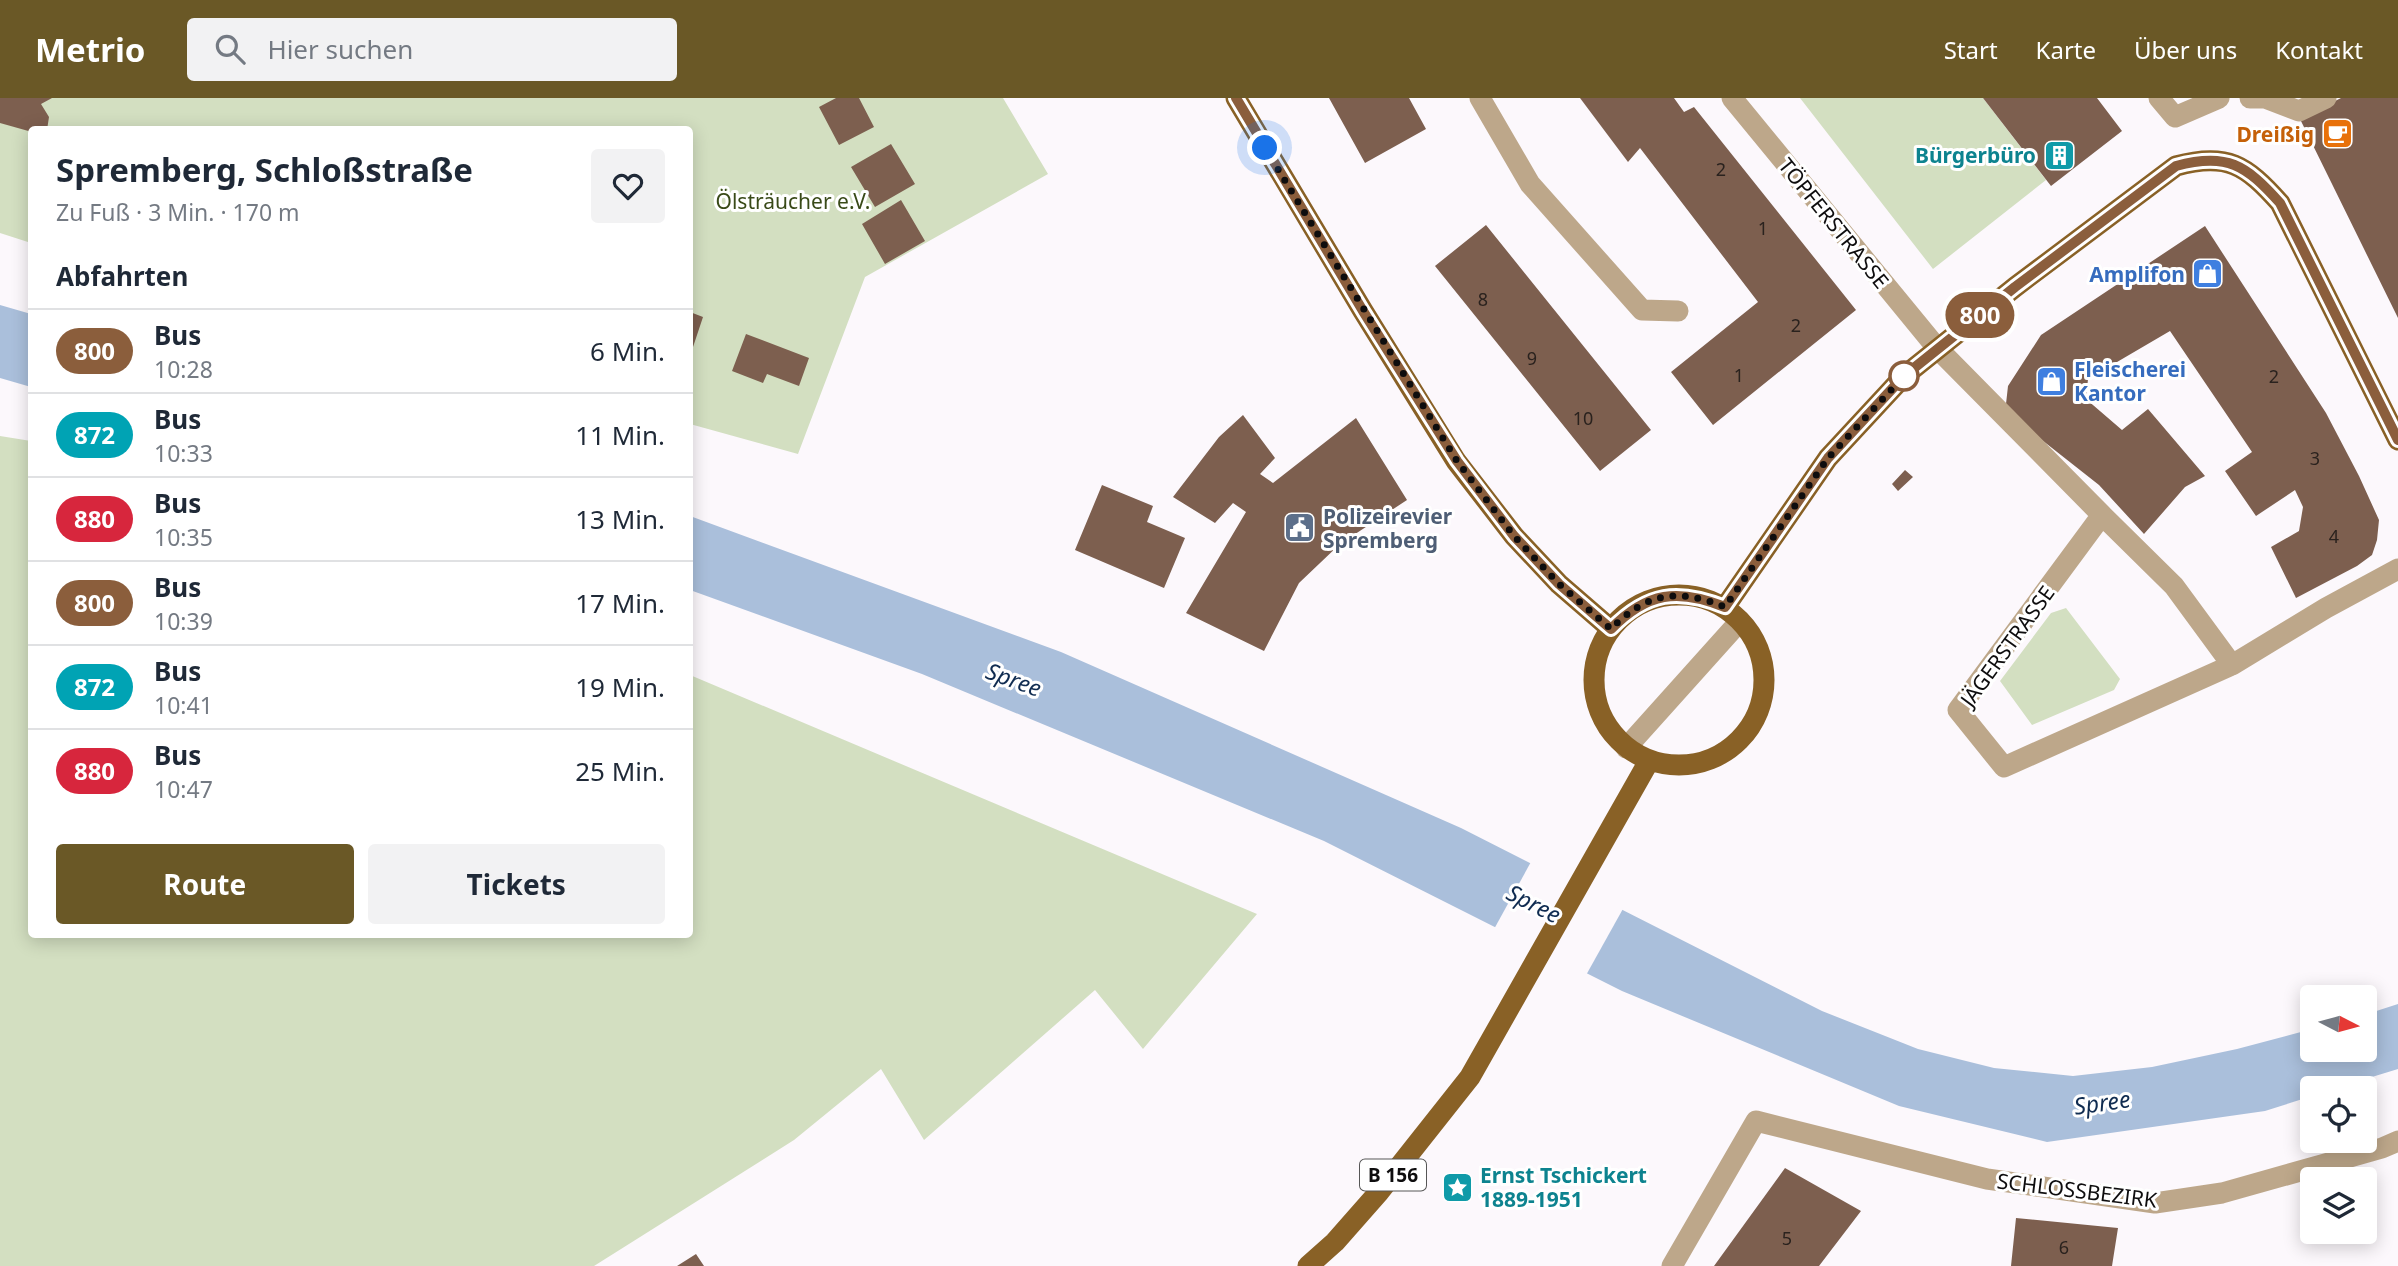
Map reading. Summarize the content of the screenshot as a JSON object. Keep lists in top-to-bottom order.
{
  "streets": {
    "main road": ["B 156"],
    "street": ["TÖPFERSTRASSE", "JÄGERSTRASSE", "SCHLOSSBEZIRK"]
  },
  "crossings": [
    ["TÖPFERSTRASSE", "JÄGERSTRASSE"]
  ],
  "water": ["Spree"],
  "parks": ["Ölsträucher e.V."],
  "places": {
    "cafe": ["Dreißig"],
    "building": ["Bürgerbüro"],
    "shop": ["Amplifon", "Fleischerei Kantor"],
    "public building": ["Polizeirevier Spremberg"],
    "place": ["Ernst Tschickert 1889-1951"]
  },
  "lines": ["bus line 800"],
  "house_numbers": [
    "2",
    "1",
    "8",
    "2",
    "9",
    "1",
    "2",
    "10",
    "3",
    "4",
    "5",
    "6"
  ],
  "north": "right",
  "page": {
    "header": "Metrio",
    "search": "Hier suchen",
    "nav": [
      "Start",
      "Karte",
      "Über uns",
      "Kontakt"
    ],
    "on_map": "800",
    "heading": [
      ["Spremberg, Schloßstraße", "Zu Fuß · 3 Min. · 170 m"],
      "Abfahrten"
    ],
    "list": [
      {
        "mark": "800",
        "name": "Bus",
        "note": "10:28",
        "value": "6 Min."
      },
      {
        "mark": "872",
        "name": "Bus",
        "note": "10:33",
        "value": "11 Min."
      },
      {
        "mark": "880",
        "name": "Bus",
        "note": "10:35",
        "value": "13 Min."
      },
      {
        "mark": "800",
        "name": "Bus",
        "note": "10:39",
        "value": "17 Min."
      },
      {
        "mark": "872",
        "name": "Bus",
        "note": "10:41",
        "value": "19 Min."
      },
      {
        "mark": "880",
        "name": "Bus",
        "note": "10:47",
        "value": "25 Min."
      }
    ],
    "buttons": ["Route", "Tickets"]
  }
}
